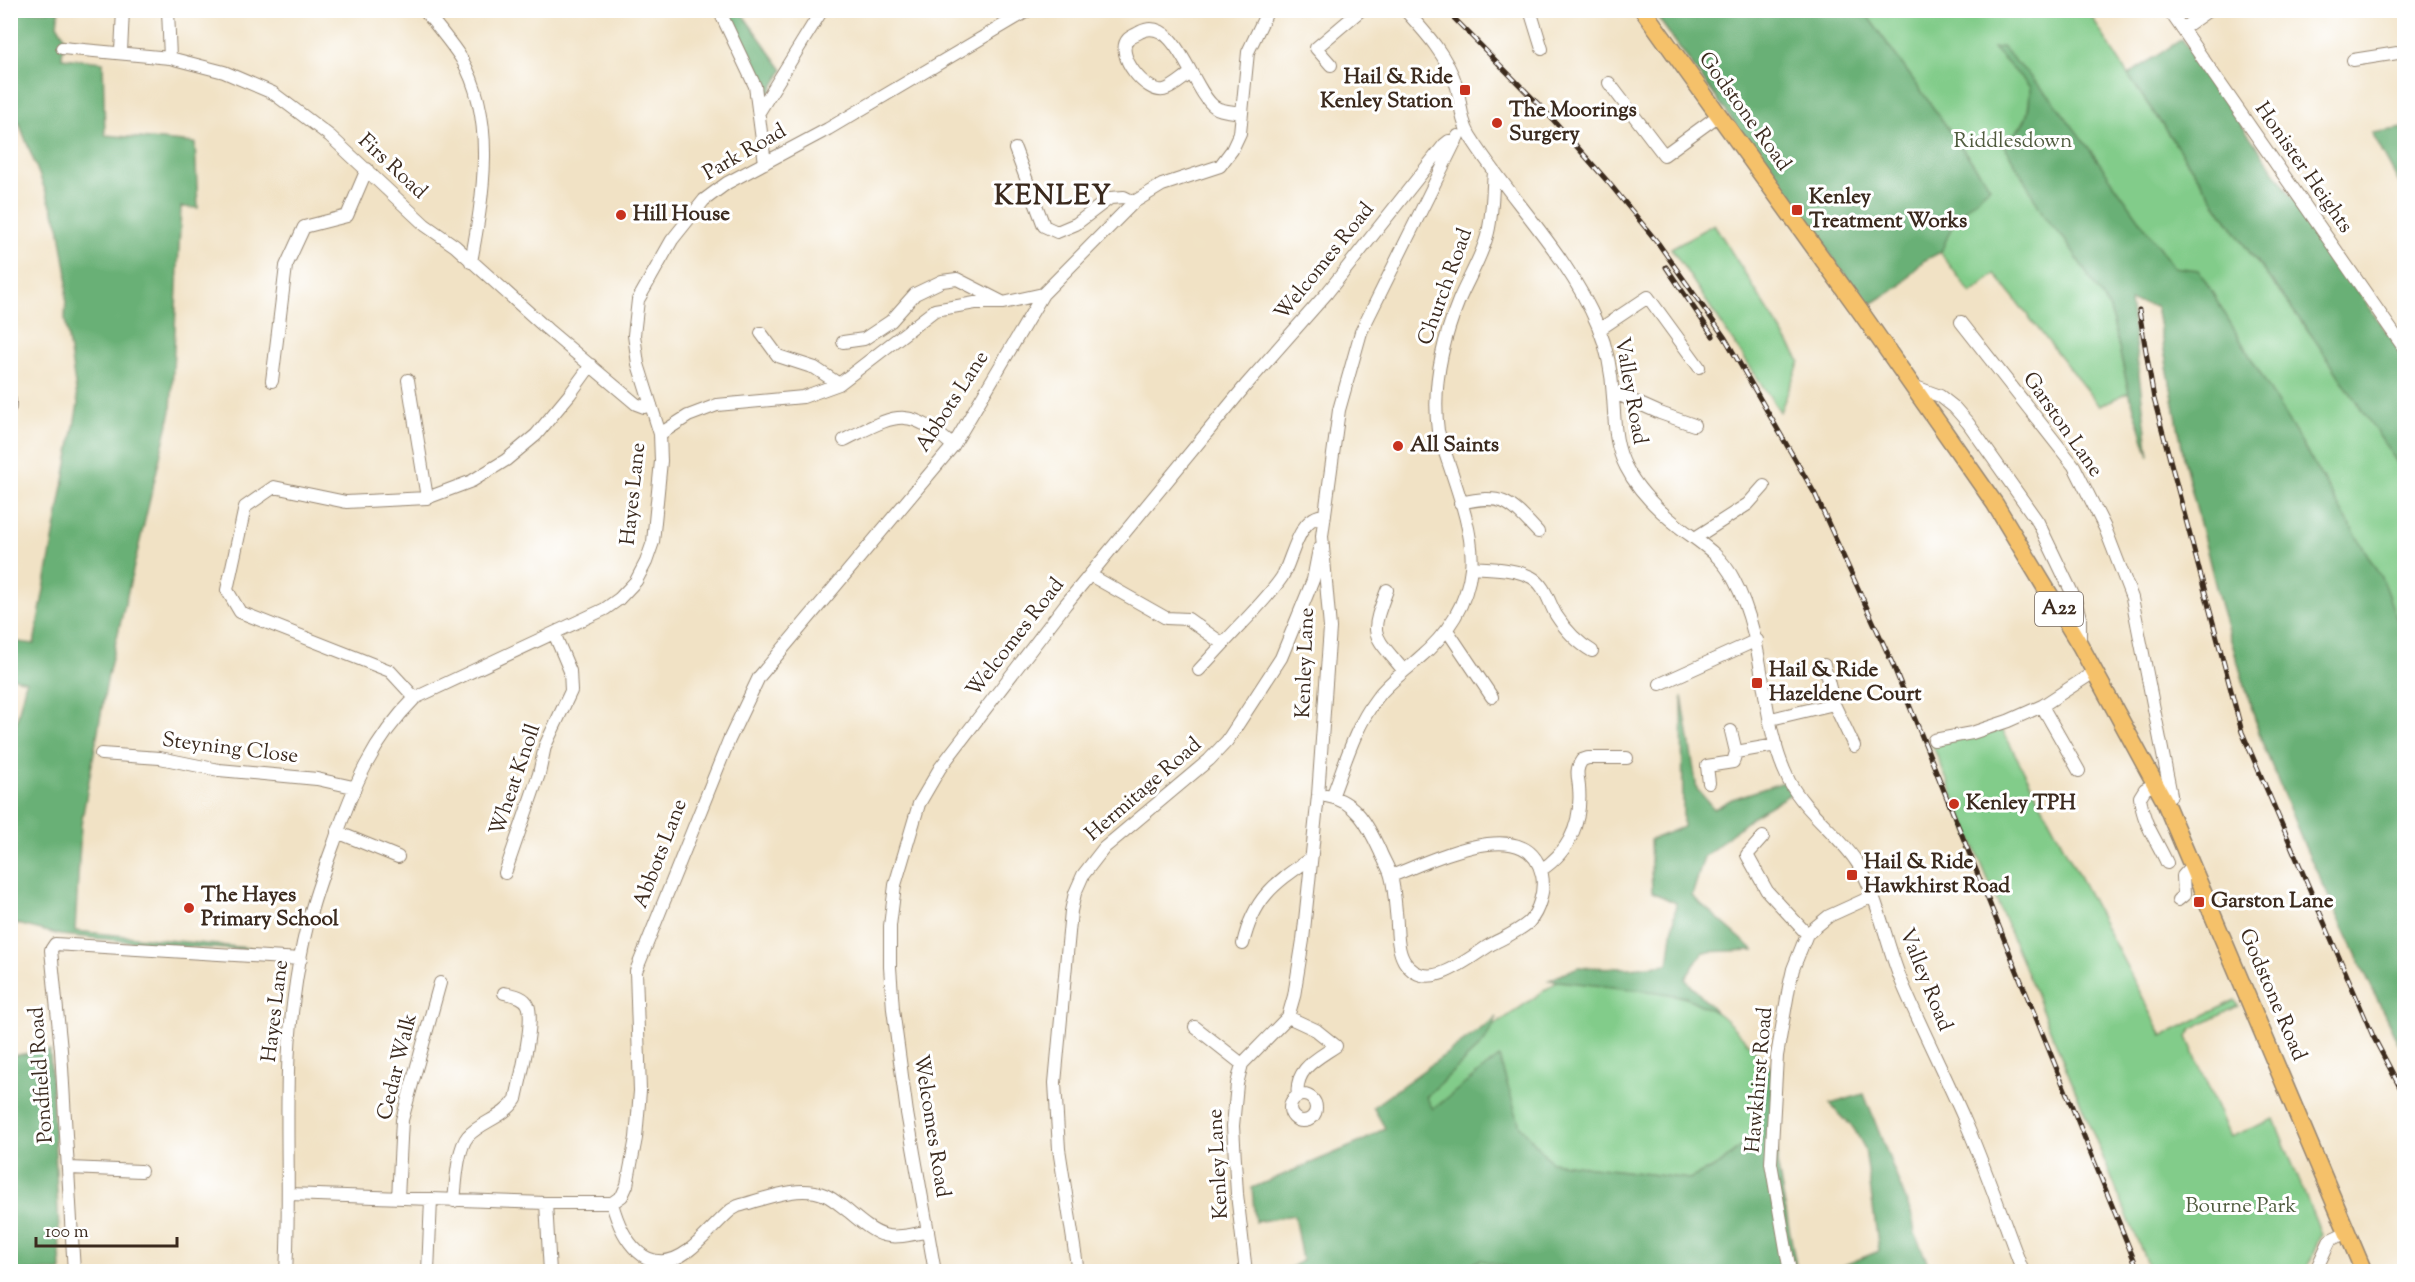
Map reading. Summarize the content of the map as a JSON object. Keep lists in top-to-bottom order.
{
  "streets": {
    "highway": ["Godstone Road", "A22"],
    "street": [
      "Park Road",
      "Firs Road",
      "Honister Heights",
      "Welcomes Road",
      "Church Road",
      "Valley Road",
      "Abbots Lane",
      "Garston Lane",
      "Hayes Lane",
      "Kenley Lane",
      "Steyning Close",
      "Wheat Knoll",
      "Hermitage Road",
      "Cedar Walk",
      "Pondfield Road",
      "Hawkhirst Road"
    ]
  },
  "crossings": [
    ["Godstone Road", "Garston Lane"],
    ["Park Road", "Firs Road"],
    ["Park Road", "Hayes Lane"],
    ["Welcomes Road", "Kenley Lane"],
    ["Church Road", "Valley Road"],
    ["Valley Road", "Kenley Lane"],
    ["Valley Road", "Hawkhirst Road"],
    ["Abbots Lane", "Hayes Lane"],
    ["Hayes Lane", "Steyning Close"],
    ["Hayes Lane", "Wheat Knoll"],
    ["Hayes Lane", "Pondfield Road"],
    ["Kenley Lane", "Hermitage Road"]
  ],
  "districts": ["KENLEY"],
  "parks": ["Riddlesdown", "Bourne Park"],
  "places": {
    "transit": [
      "Hail & Ride Kenley Station",
      "Kenley Treatment Works",
      "Hail & Ride Hazeldene Court",
      "Hail & Ride Hawkhirst Road",
      "Garston Lane"
    ],
    "other": [
      "The Moorings Surgery",
      "Hill House",
      "All Saints",
      "Kenley TPH",
      "The Hayes Primary School"
    ]
  },
  "scale_bar": "100 m"
}
